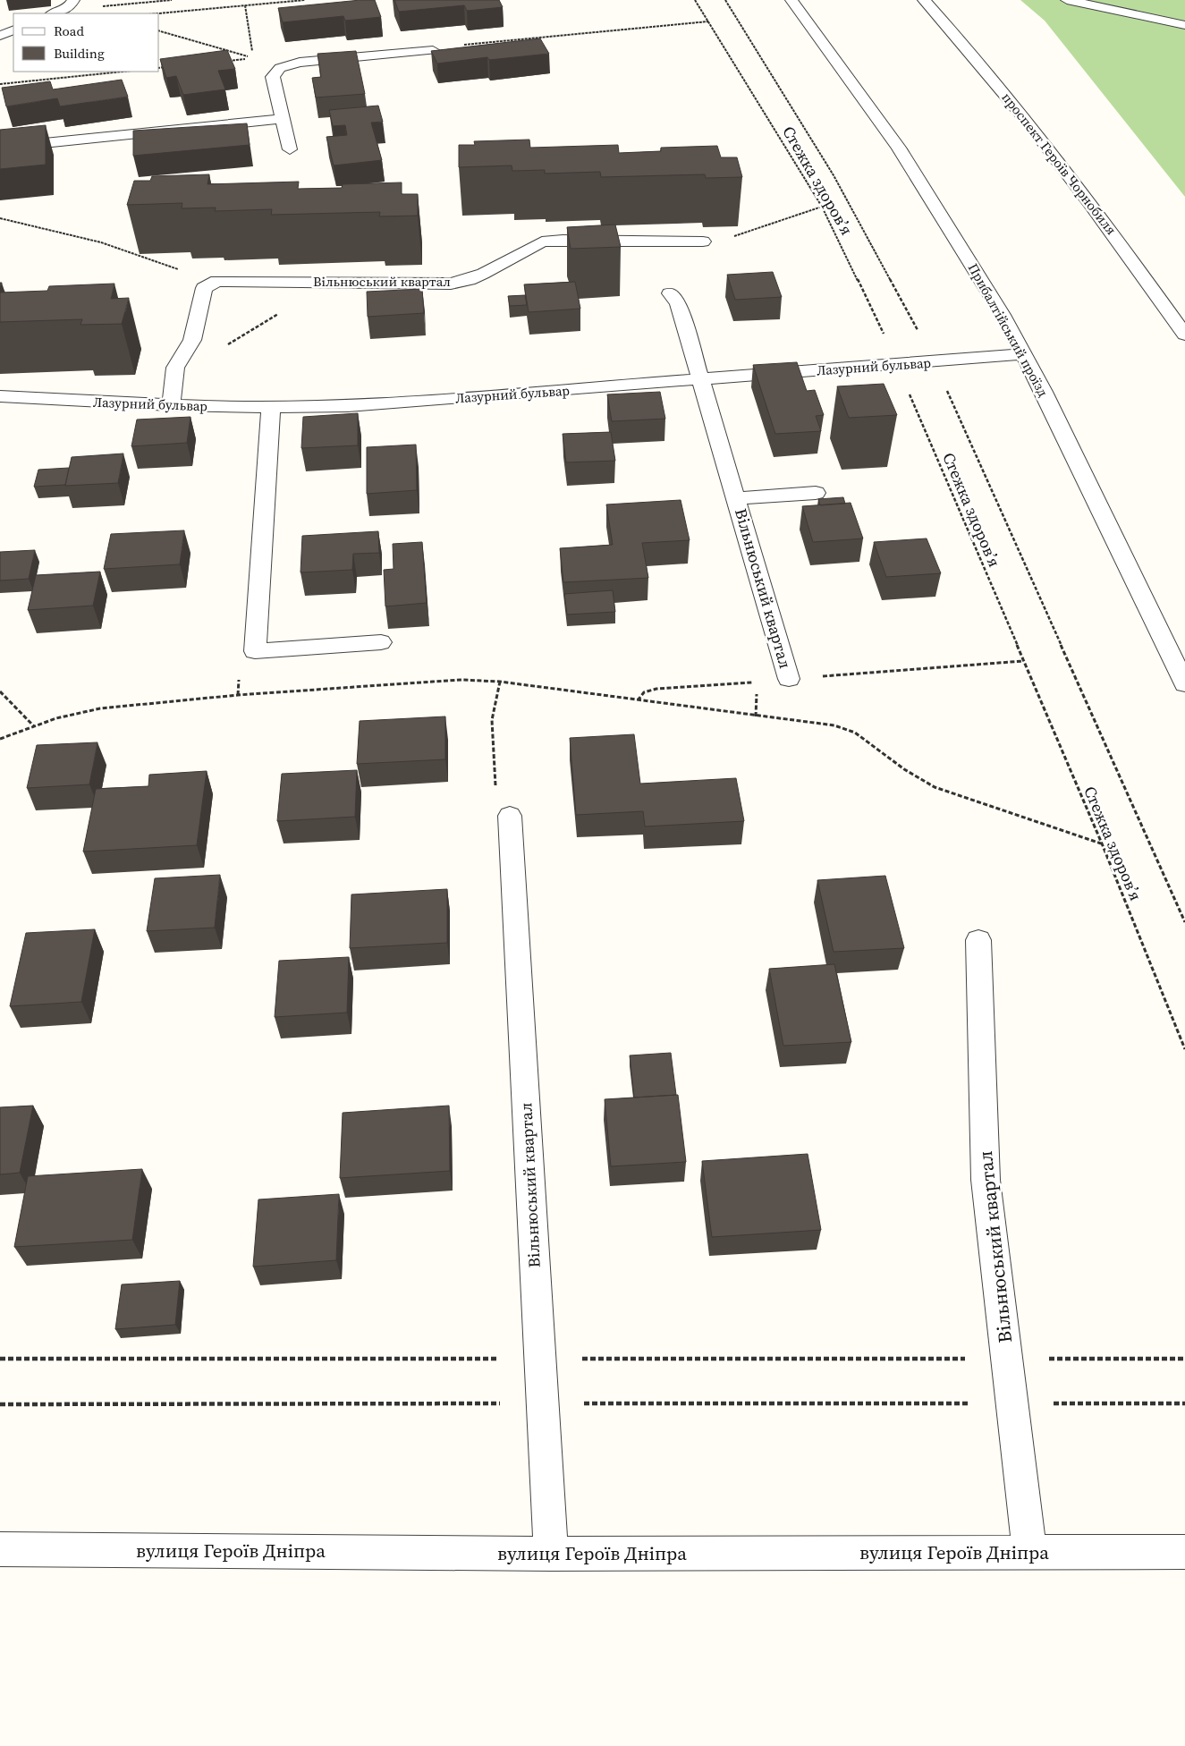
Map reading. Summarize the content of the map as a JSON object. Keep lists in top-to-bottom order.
{
  "streets": {
    "street": [
      "проспект Героїв Чорнобиля",
      "Вільнюський квартал",
      "Прибалтійський проїзд",
      "Лазурний бульвар",
      "вулиця Героїв Дніпра"
    ],
    "path": ["Стежка здоров’я"]
  },
  "crossings": [
    ["Стежка здоров’я", "Лазурний бульвар"],
    ["Вільнюський квартал", "Лазурний бульвар"],
    ["Вільнюський квартал", "вулиця Героїв Дніпра"],
    ["Прибалтійський проїзд", "Лазурний бульвар"]
  ],
  "legend": ["Road", "Building"]
}
